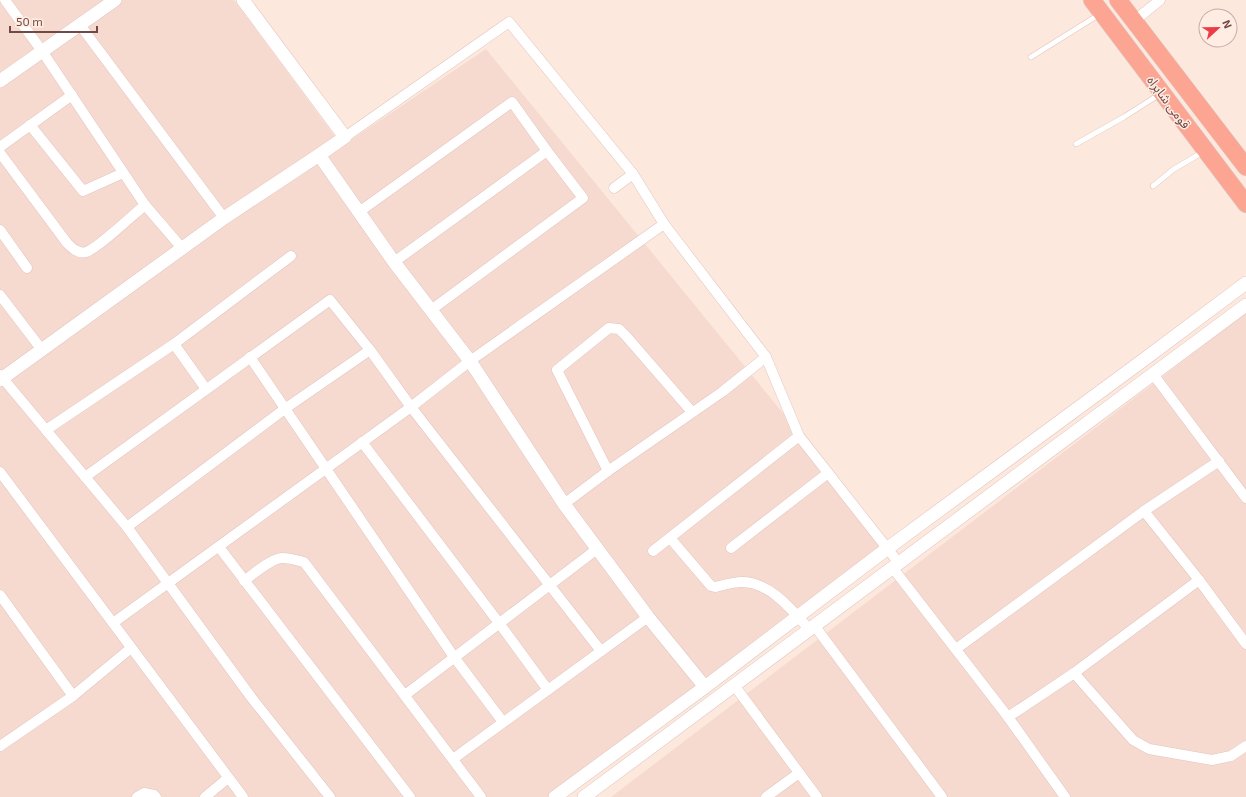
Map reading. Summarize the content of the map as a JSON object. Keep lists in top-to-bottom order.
{
  "streets": {
    "highway": ["قومی شاہراہ"]
  },
  "scale_bar": "50 m",
  "north": "right"
}
